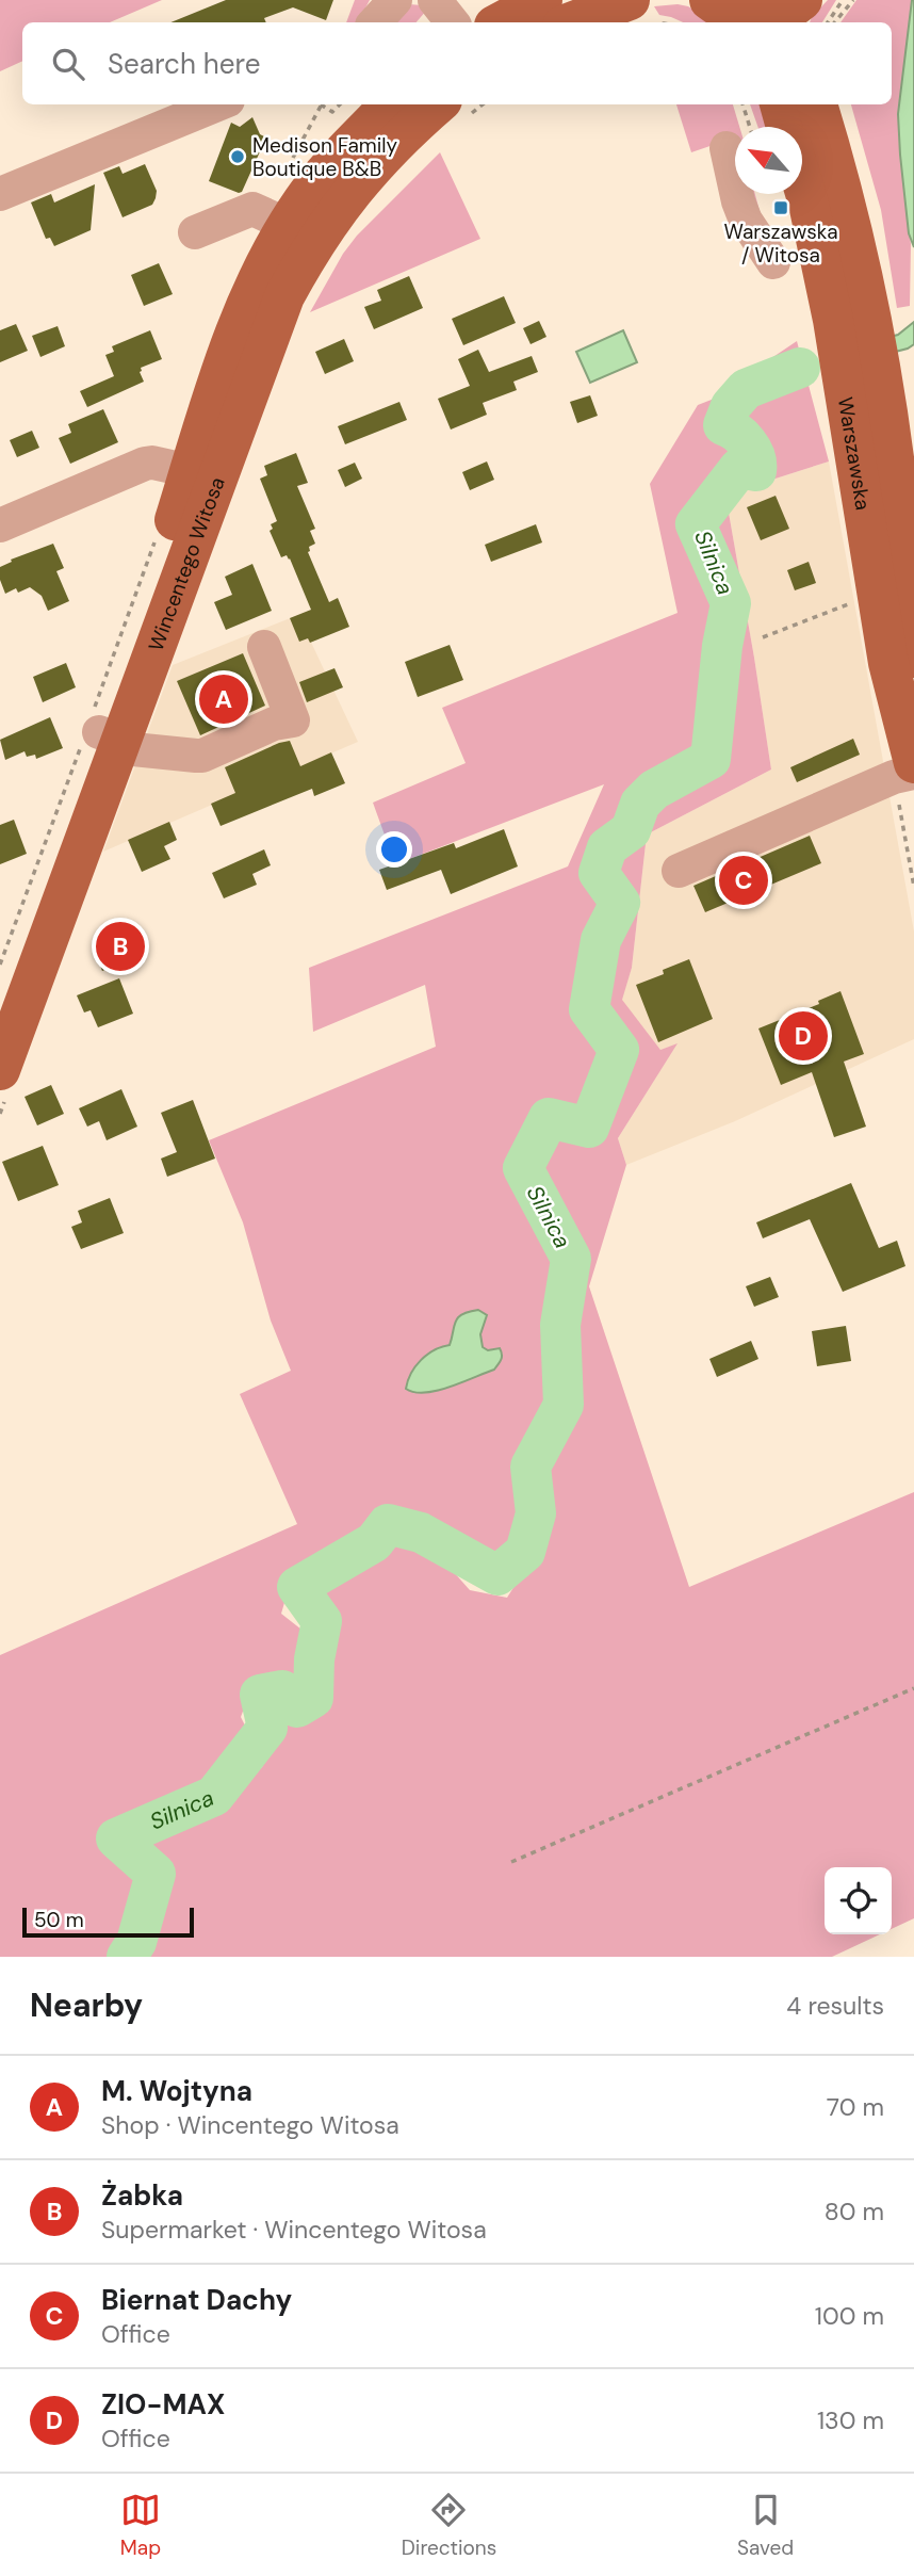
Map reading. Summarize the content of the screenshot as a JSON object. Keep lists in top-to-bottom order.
{
  "streets": {
    "main road": ["Warszawska", "Wincentego Witosa"]
  },
  "water": ["Silnica"],
  "places": {
    "other": ["Medison Family Boutique B&B"],
    "transit": ["Warszawska / Witosa"]
  },
  "scale_bar": "50 m",
  "north": "top left",
  "page": {
    "search": "Search here",
    "pins": [
      "A",
      "C",
      "B",
      "D"
    ],
    "scale": "50 m",
    "heading": ["Nearby", "4 results"],
    "list": [
      {
        "mark": "A",
        "name": "M. Wojtyna",
        "note": "Shop · Wincentego Witosa",
        "value": "70 m"
      },
      {
        "mark": "B",
        "name": "Żabka",
        "note": "Supermarket · Wincentego Witosa",
        "value": "80 m"
      },
      {
        "mark": "C",
        "name": "Biernat Dachy",
        "note": "Office",
        "value": "100 m"
      },
      {
        "mark": "D",
        "name": "ZIO-MAX",
        "note": "Office",
        "value": "130 m"
      }
    ],
    "nav": ["Map", "Directions", "Saved"]
  }
}
